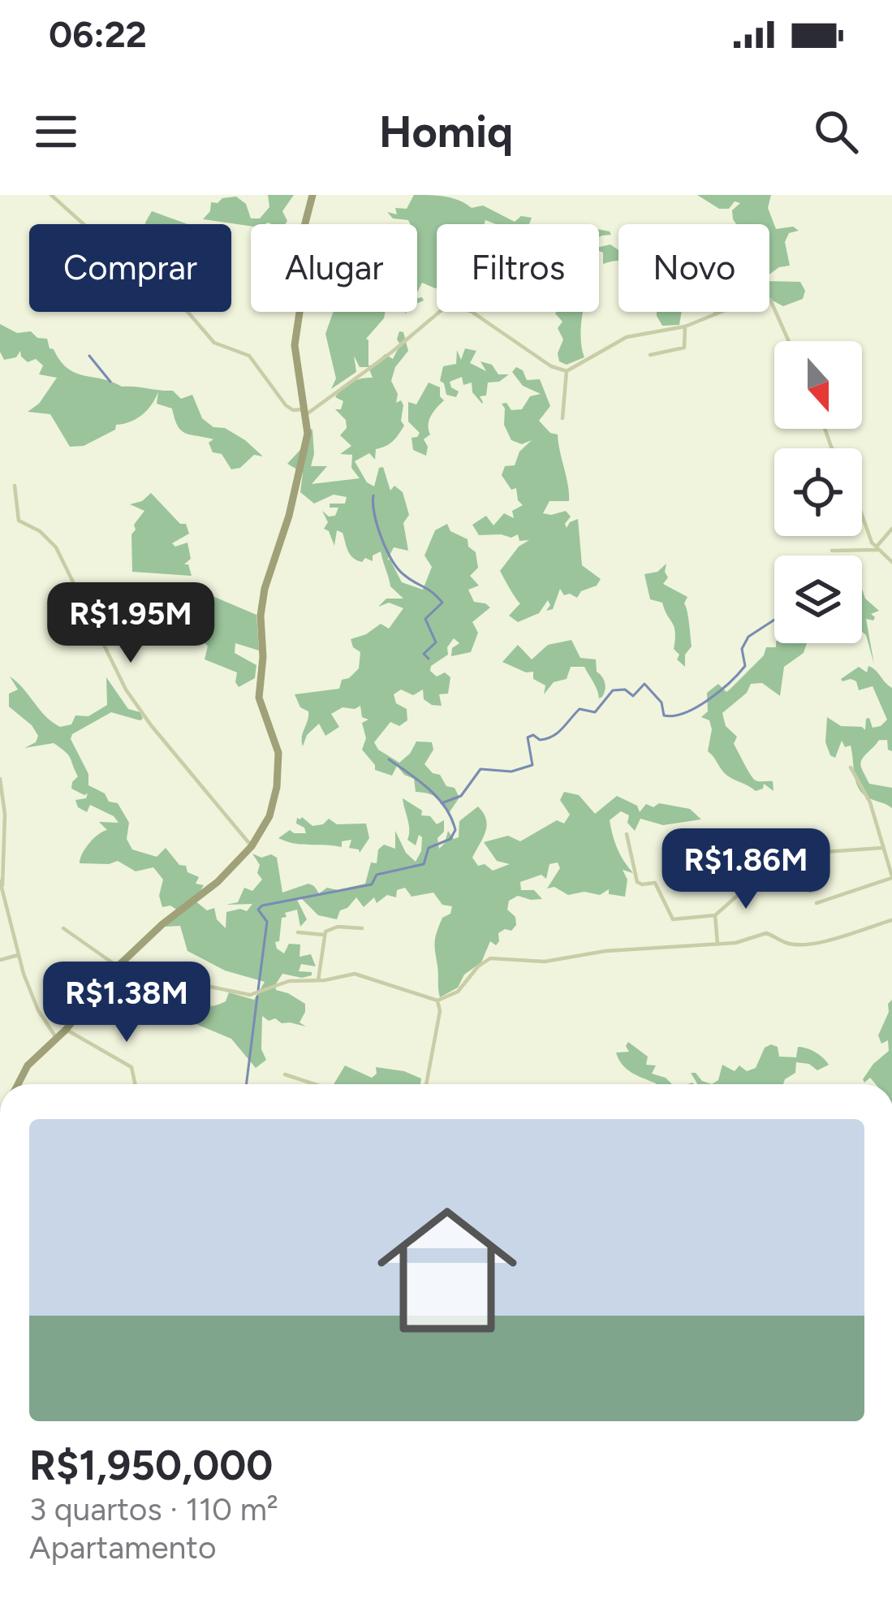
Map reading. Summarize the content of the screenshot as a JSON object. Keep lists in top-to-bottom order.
{
  "north": "bottom",
  "page": {
    "status": "06:22",
    "header": "Homiq",
    "chip": [
      "Comprar",
      "Alugar",
      "Filtros",
      "Novo"
    ],
    "price": ["R$1.95M", "R$1.86M", "R$1.38M"],
    "list": [
      {
        "name": "R$1,950,000",
        "note": "3 quartos · 110 m² · Apartamento"
      }
    ]
  }
}
